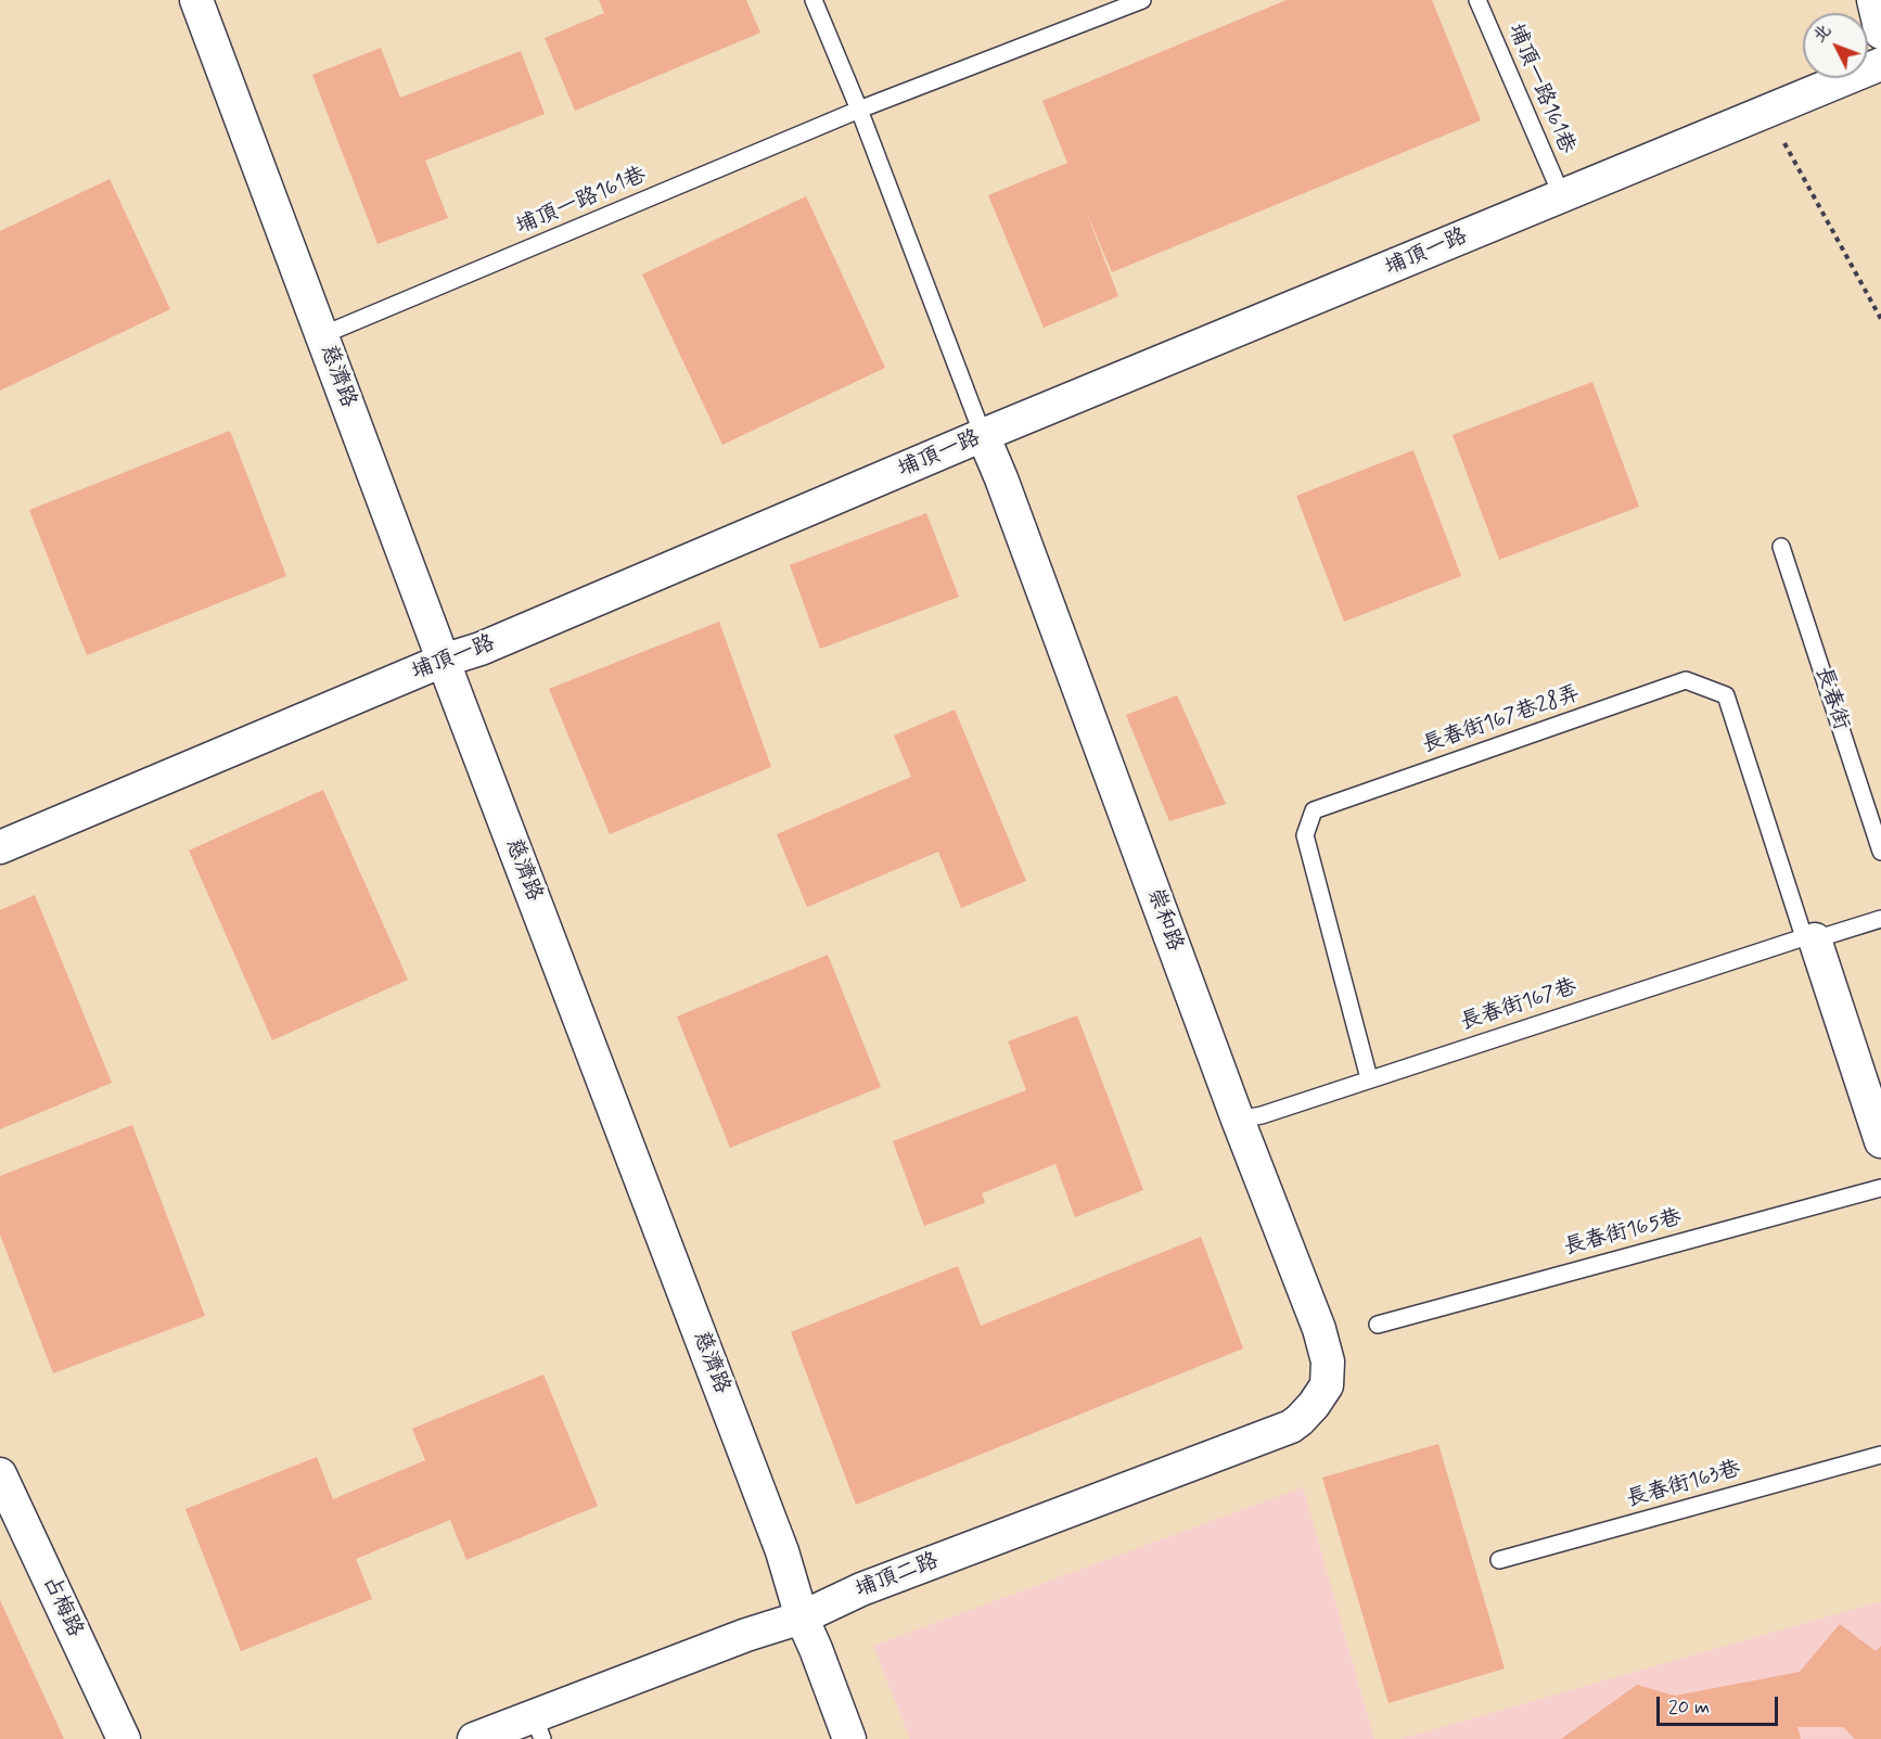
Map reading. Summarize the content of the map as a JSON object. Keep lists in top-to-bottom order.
{
  "streets": {
    "street": [
      "埔頂一路",
      "慈濟路",
      "崇和路",
      "埔頂二路",
      "占梅路"
    ],
    "lane": [
      "埔頂一路161巷",
      "長春街",
      "長春街167巷28弄",
      "長春街167巷",
      "長春街165巷",
      "長春街163巷"
    ]
  },
  "crossings": [
    ["埔頂一路161巷", "埔頂一路"],
    ["埔頂一路161巷", "慈濟路"],
    ["埔頂一路", "慈濟路"],
    ["埔頂一路", "崇和路"],
    ["慈濟路", "埔頂二路"],
    ["長春街167巷28弄", "長春街167巷"],
    ["崇和路", "長春街167巷"],
    ["崇和路", "埔頂二路"]
  ],
  "scale_bar": "20 m",
  "north": "top left"
}
